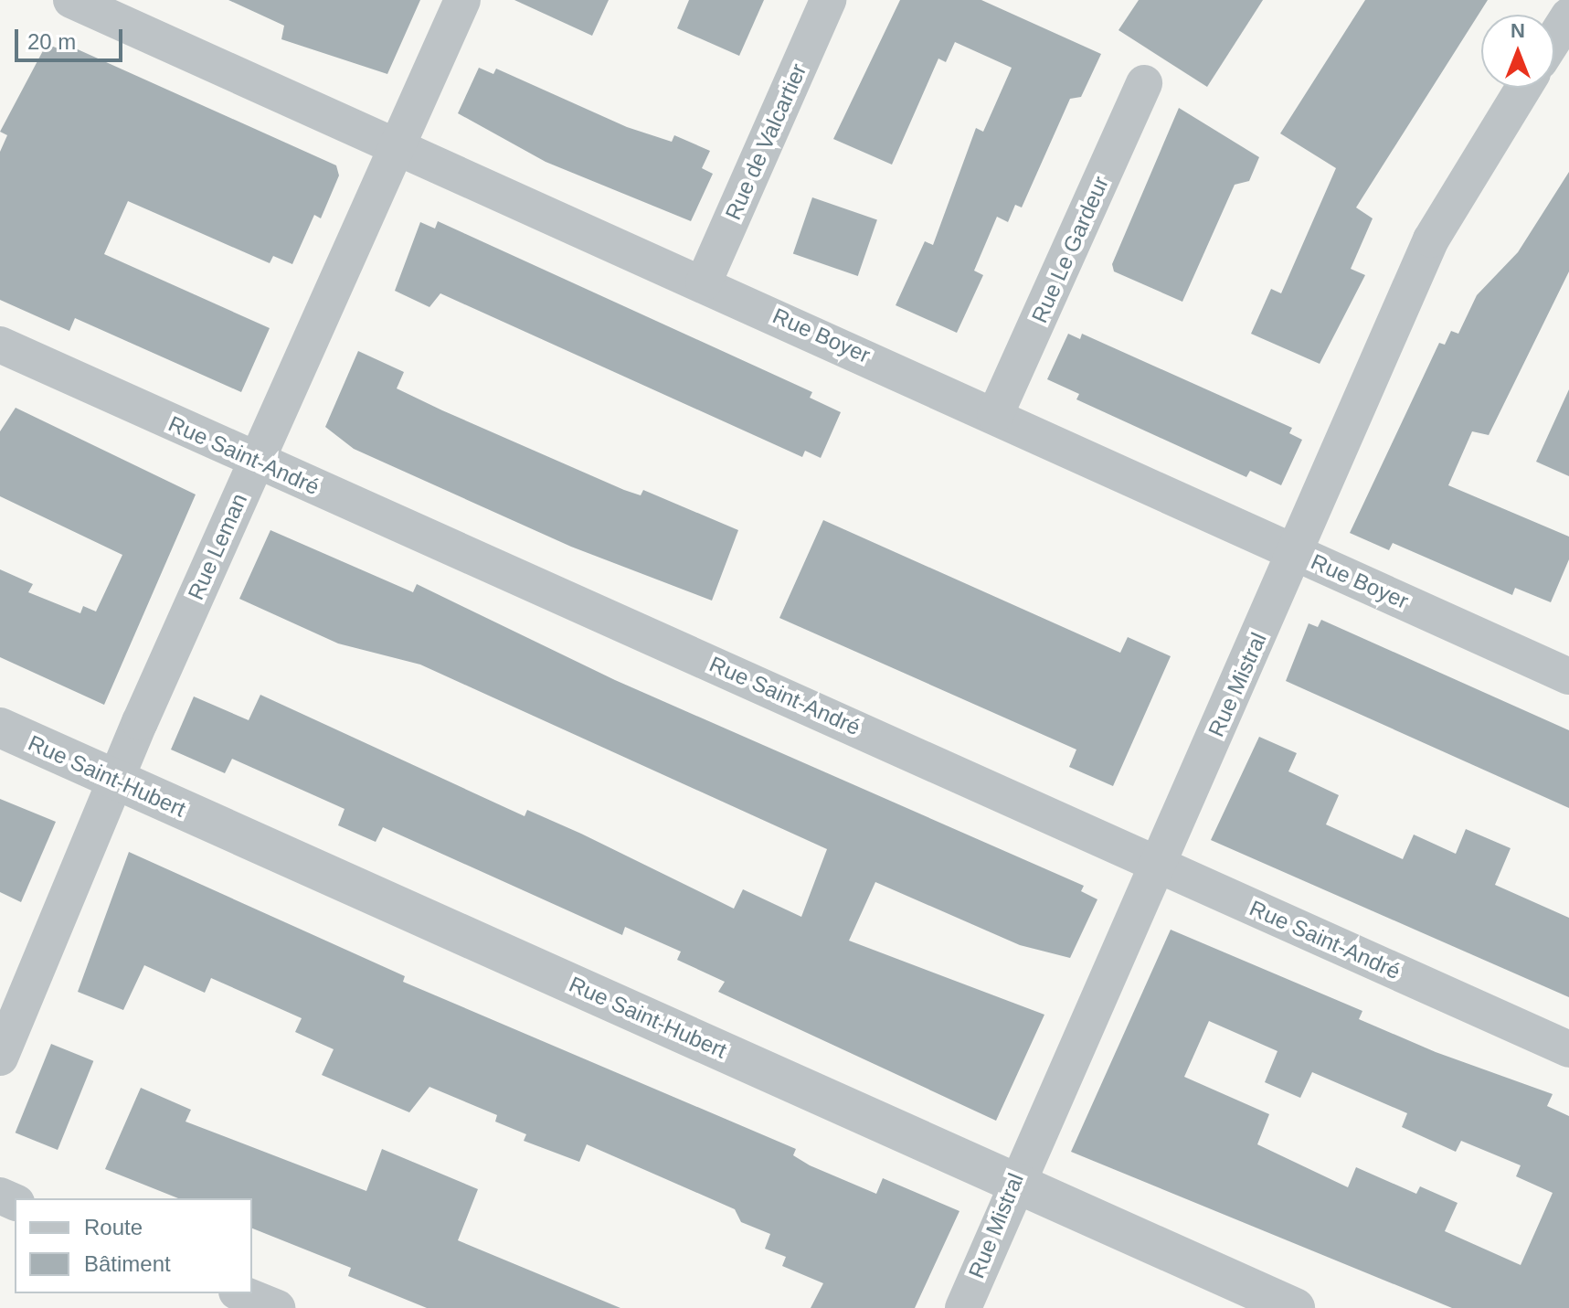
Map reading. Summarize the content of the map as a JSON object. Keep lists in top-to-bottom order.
{
  "streets": {
    "street": [
      "Rue de Valcartier",
      "Rue Le Gardeur",
      "Rue Boyer",
      "Rue Saint-André",
      "Rue Leman",
      "Rue Mistral",
      "Rue Saint-Hubert"
    ]
  },
  "crossings": [
    ["Rue de Valcartier", "Rue Boyer"],
    ["Rue Le Gardeur", "Rue Boyer"],
    ["Rue Boyer", "Rue Leman"],
    ["Rue Boyer", "Rue Mistral"],
    ["Rue Saint-André", "Rue Leman"],
    ["Rue Saint-André", "Rue Mistral"],
    ["Rue Leman", "Rue Saint-Hubert"],
    ["Rue Mistral", "Rue Saint-Hubert"]
  ],
  "legend": ["Route", "Bâtiment"],
  "scale_bar": "20 m",
  "north": "top"
}
